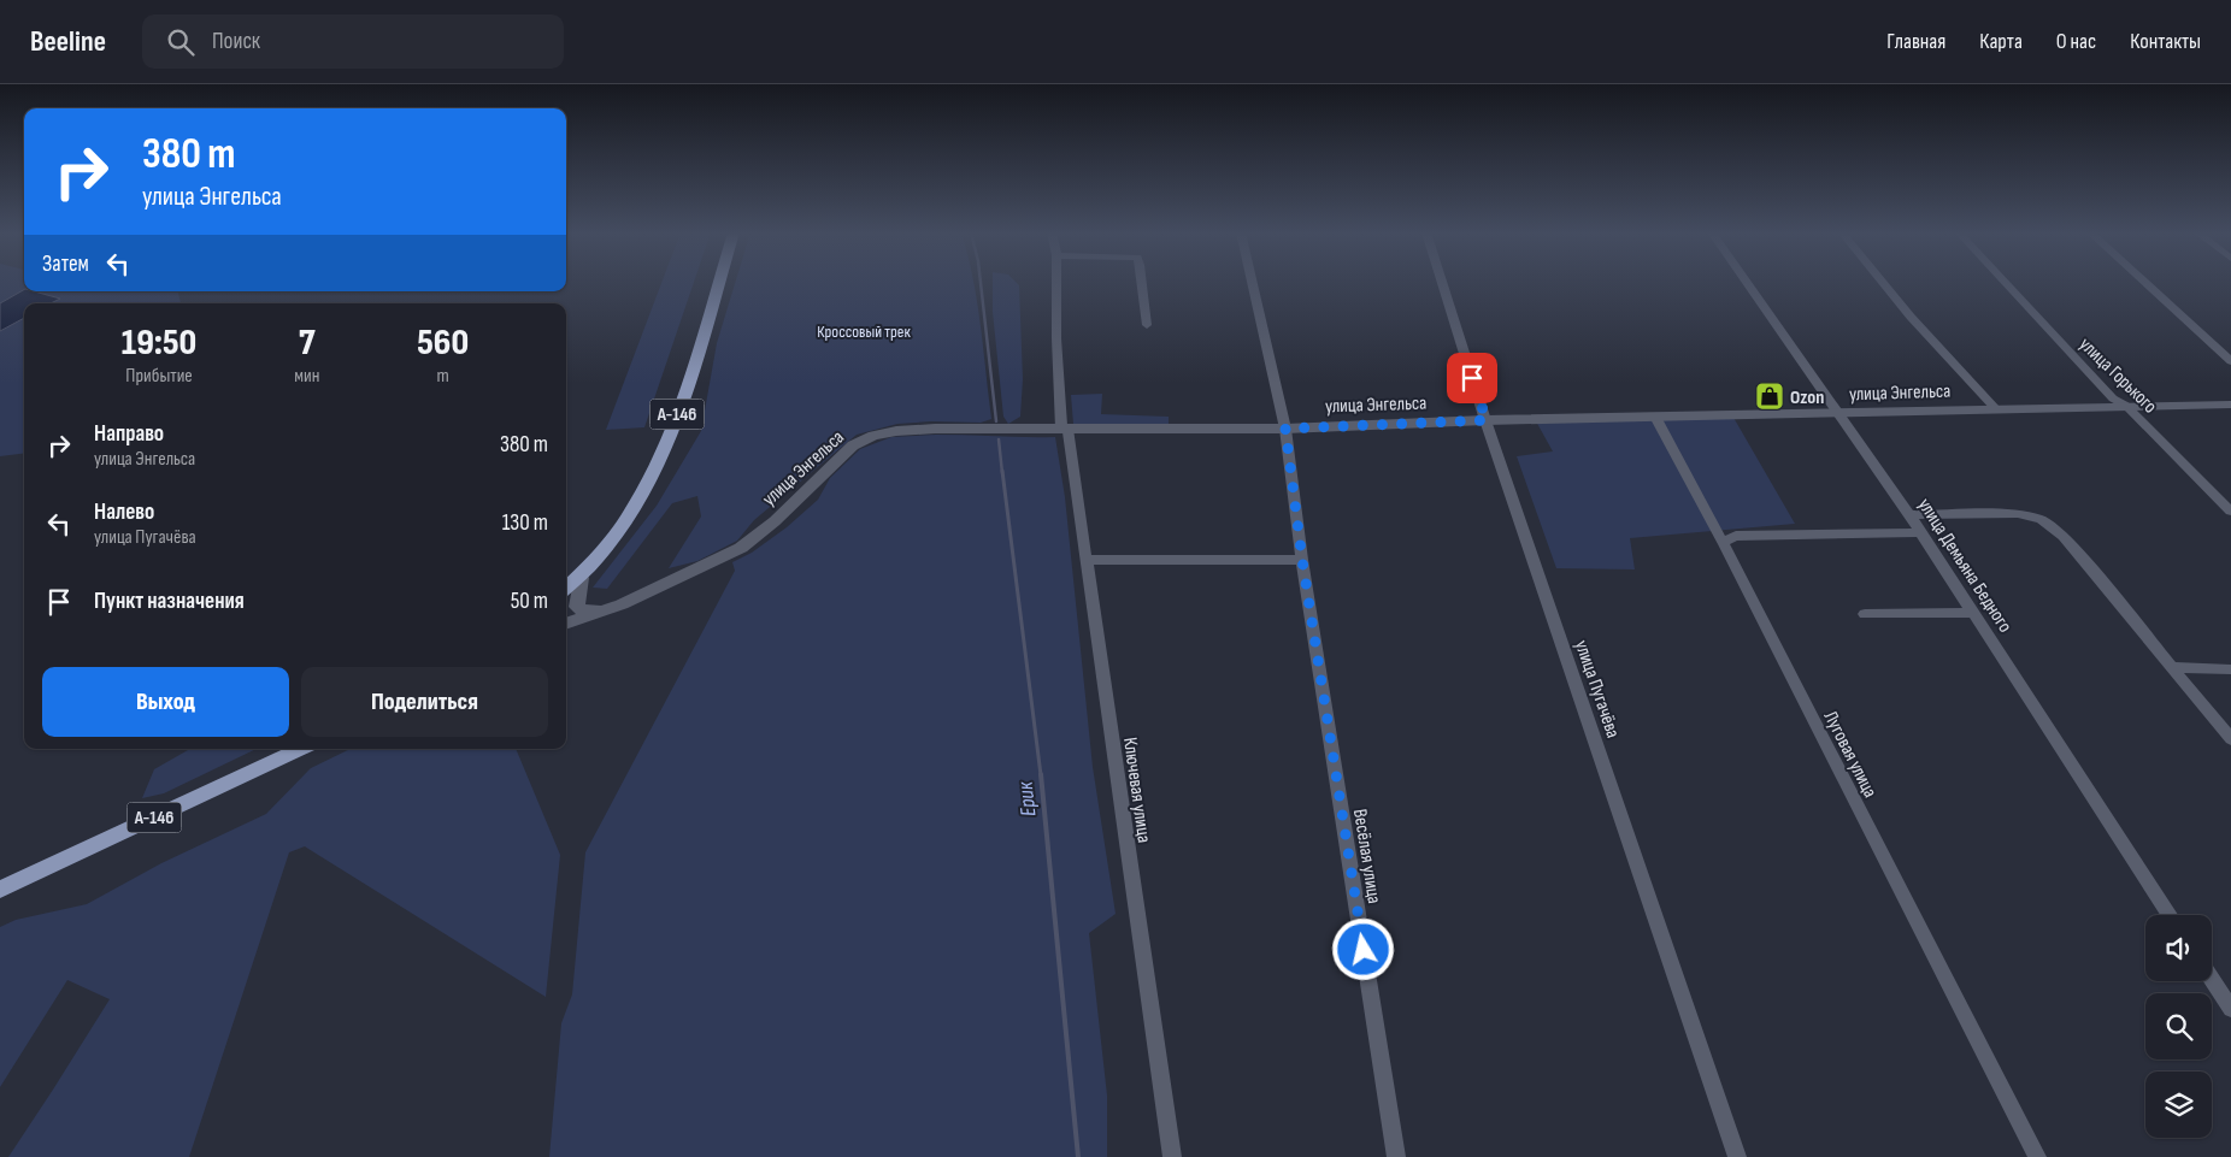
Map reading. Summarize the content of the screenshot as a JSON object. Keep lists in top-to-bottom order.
{
  "streets": {
    "highway": ["А-146"],
    "street": [
      "улица Горького",
      "улица Энгельса",
      "улица Демьяна Бедного",
      "улица Пугачёва",
      "Луговая улица",
      "Ключевая улица",
      "Весёлая улица"
    ]
  },
  "crossings": [
    ["улица Горького", "улица Энгельса"],
    ["улица Энгельса", "А-146"],
    ["улица Энгельса", "улица Демьяна Бедного"],
    ["улица Энгельса", "улица Пугачёва"],
    ["улица Энгельса", "Луговая улица"],
    ["улица Энгельса", "Ключевая улица"],
    ["улица Энгельса", "Весёлая улица"]
  ],
  "water": ["Ерик"],
  "parks": ["Кроссовый трек"],
  "places": {
    "shop": ["Ozon"]
  },
  "page": {
    "header": "Beeline",
    "search": "Поиск",
    "nav": [
      "Главная",
      "Карта",
      "О нас",
      "Контакты"
    ],
    "turn": ["380 m", "улица Энгельса"],
    "then": "Затем",
    "eta": [
      "19:50",
      "Прибытие",
      "7",
      "мин",
      "560",
      "m"
    ],
    "list": [
      {
        "name": "Направо",
        "note": "улица Энгельса",
        "value": "380 m"
      },
      {
        "name": "Налево",
        "note": "улица Пугачёва",
        "value": "130 m"
      },
      {
        "name": "Пункт назначения",
        "value": "50 m"
      }
    ],
    "buttons": ["Выход", "Поделиться"]
  }
}
